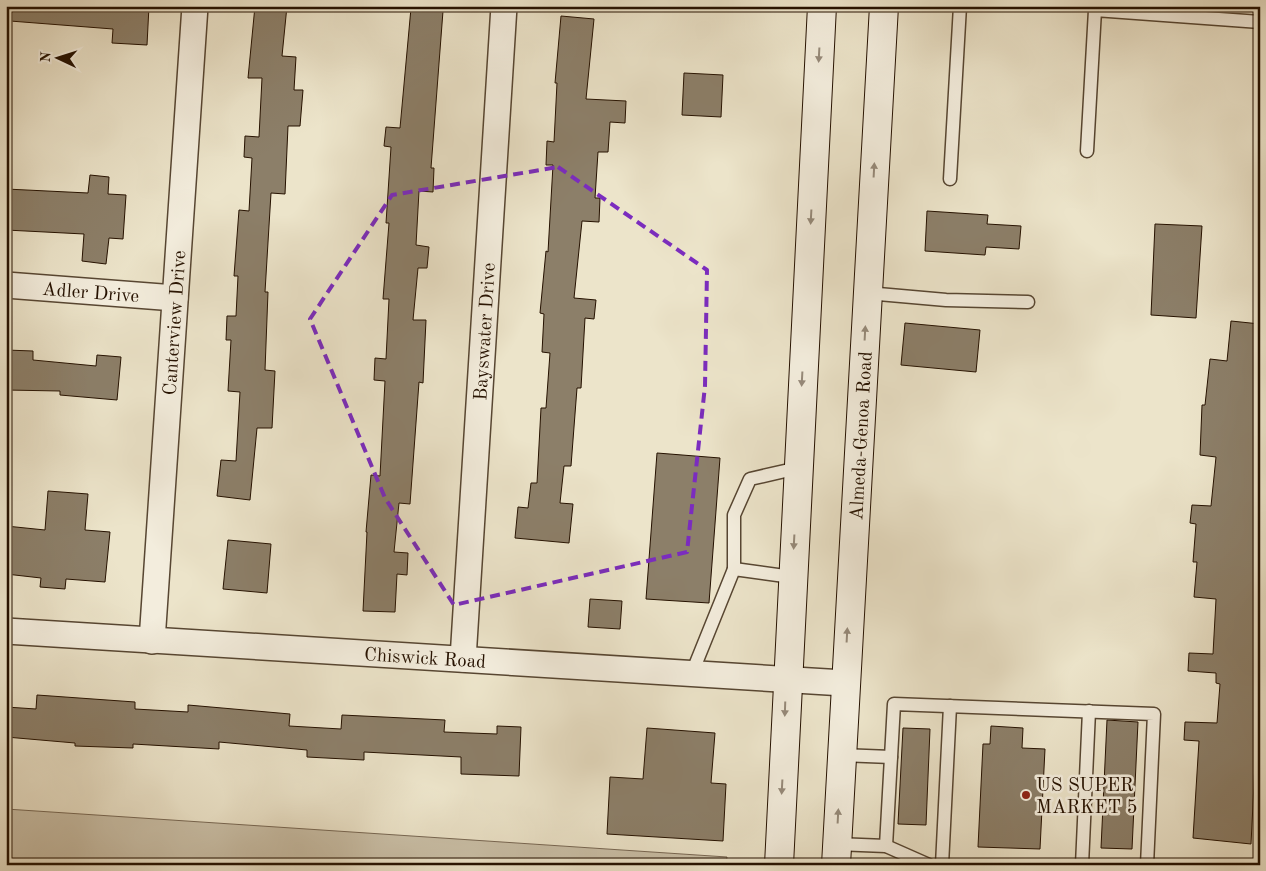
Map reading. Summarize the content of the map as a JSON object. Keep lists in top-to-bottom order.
{
  "streets": {
    "main road": ["Almeda-Genoa Road"],
    "street": [
      "Adler Drive",
      "Canterview Drive",
      "Bayswater Drive",
      "Chiswick Road"
    ]
  },
  "crossings": [
    ["Adler Drive", "Canterview Drive"],
    ["Canterview Drive", "Chiswick Road"],
    ["Bayswater Drive", "Chiswick Road"],
    ["Almeda-Genoa Road", "Chiswick Road"]
  ],
  "places": ["US SUPER MARKET 5"],
  "north": "left"
}
